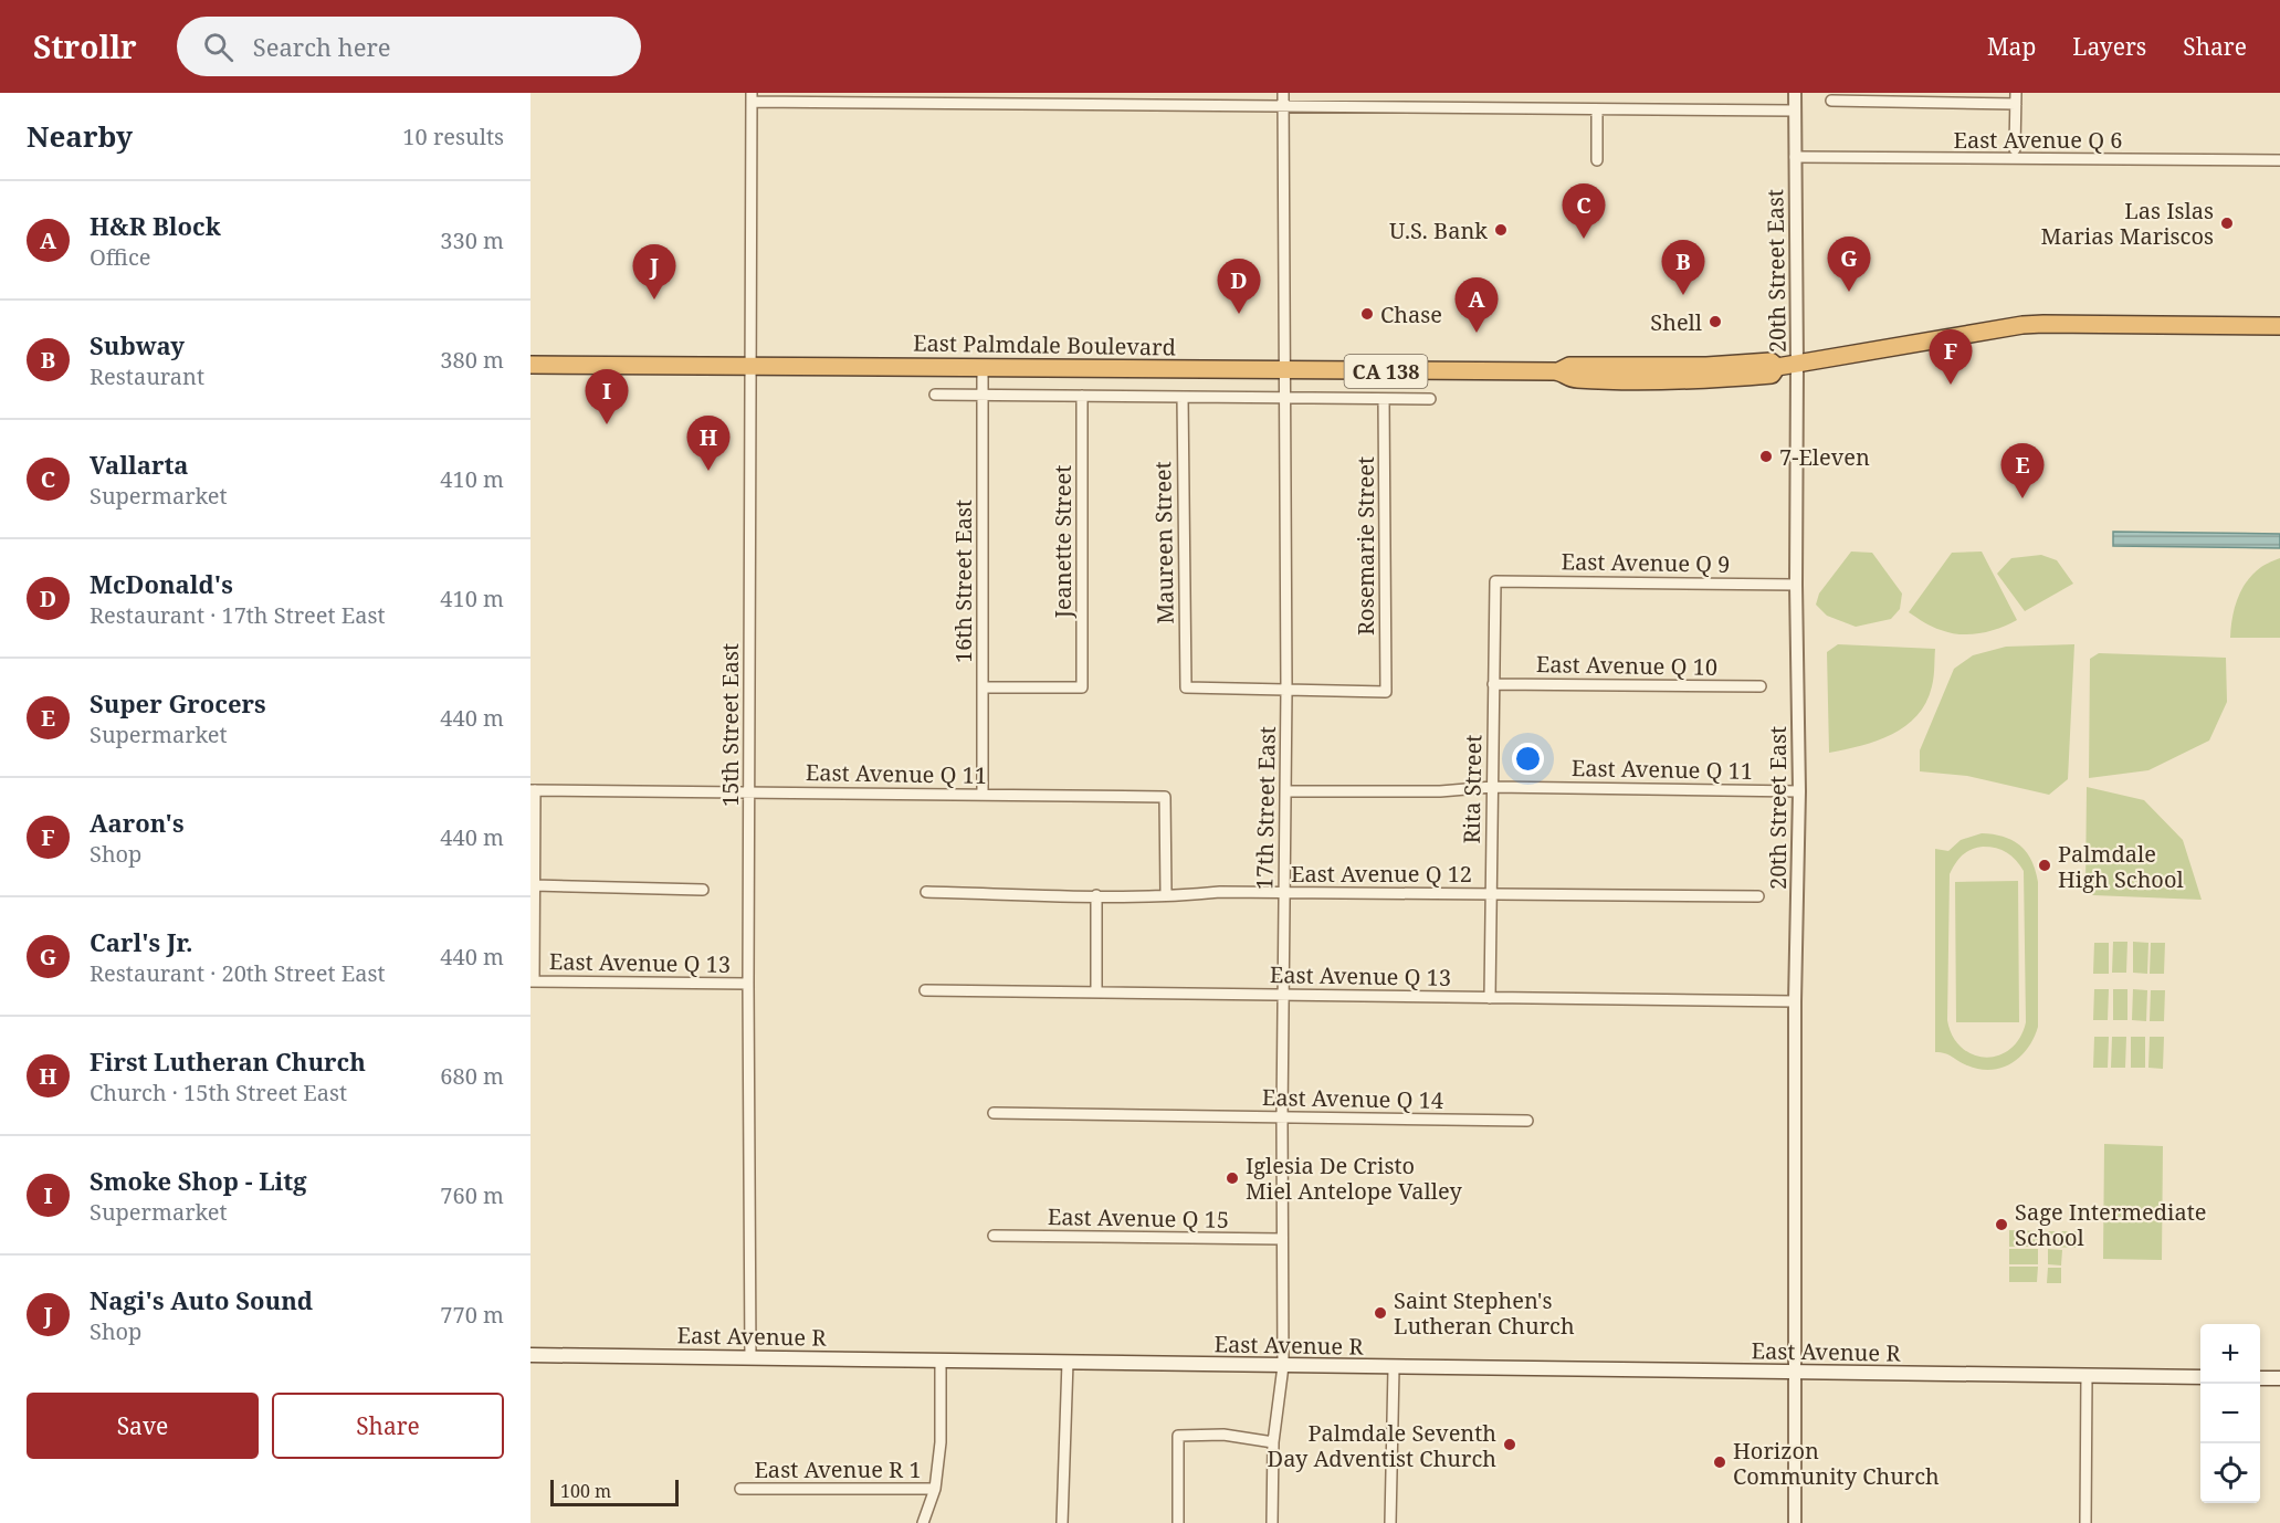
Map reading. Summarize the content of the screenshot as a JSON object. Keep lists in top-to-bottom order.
{
  "streets": {
    "highway": ["East Palmdale Boulevard", "CA 138"],
    "main road": ["East Avenue R"],
    "street": [
      "East Avenue Q 6",
      "20th Street East",
      "Jeanette Street",
      "Maureen Street",
      "Rosemarie Street",
      "East Avenue Q 9",
      "16th Street East",
      "East Avenue Q 10",
      "15th Street East",
      "East Avenue Q 11",
      "Rita Street",
      "17th Street East",
      "East Avenue Q 12",
      "East Avenue Q 13",
      "East Avenue Q 14",
      "East Avenue Q 15",
      "East Avenue R 1"
    ]
  },
  "crossings": [
    ["East Avenue Q 6", "20th Street East"],
    ["20th Street East", "East Palmdale Boulevard"],
    ["20th Street East", "East Avenue Q 9"],
    ["20th Street East", "East Avenue Q 11"],
    ["20th Street East", "East Avenue Q 13"],
    ["20th Street East", "East Avenue R"],
    ["East Palmdale Boulevard", "16th Street East"],
    ["East Palmdale Boulevard", "15th Street East"],
    ["East Palmdale Boulevard", "17th Street East"],
    ["Jeanette Street", "16th Street East"],
    ["Maureen Street", "Rosemarie Street"],
    ["Maureen Street", "17th Street East"],
    ["Rosemarie Street", "17th Street East"],
    ["East Avenue Q 9", "Rita Street"],
    ["16th Street East", "East Avenue Q 11"],
    ["East Avenue Q 10", "Rita Street"],
    ["15th Street East", "East Avenue Q 11"],
    ["15th Street East", "East Avenue Q 13"],
    ["15th Street East", "East Avenue R"],
    ["East Avenue Q 11", "Rita Street"],
    ["East Avenue Q 11", "17th Street East"],
    ["East Avenue Q 11", "East Avenue Q 12"],
    ["Rita Street", "East Avenue Q 12"],
    ["Rita Street", "East Avenue Q 13"],
    ["17th Street East", "East Avenue Q 12"],
    ["17th Street East", "East Avenue Q 13"],
    ["17th Street East", "East Avenue Q 14"],
    ["17th Street East", "East Avenue Q 15"],
    ["17th Street East", "East Avenue R"]
  ],
  "places": [
    "Las Islas Marias Mariscos",
    "U.S. Bank",
    "Chase",
    "Shell",
    "7-Eleven",
    "Palmdale High School",
    "Iglesia De Cristo Miel Antelope Valley",
    "Sage Intermediate School",
    "Saint Stephen's Lutheran Church",
    "Palmdale Seventh Day Adventist Church",
    "Horizon Community Church"
  ],
  "scale_bar": "100 m",
  "page": {
    "header": "Strollr",
    "search": "Search here",
    "nav": ["Map", "Layers", "Share"],
    "heading": ["Nearby", "10 results"],
    "list": [
      {
        "mark": "A",
        "name": "H&R Block",
        "note": "Office",
        "value": "330 m"
      },
      {
        "mark": "B",
        "name": "Subway",
        "note": "Restaurant",
        "value": "380 m"
      },
      {
        "mark": "C",
        "name": "Vallarta",
        "note": "Supermarket",
        "value": "410 m"
      },
      {
        "mark": "D",
        "name": "McDonald's",
        "note": "Restaurant · 17th Street East",
        "value": "410 m"
      },
      {
        "mark": "E",
        "name": "Super Grocers",
        "note": "Supermarket",
        "value": "440 m"
      },
      {
        "mark": "F",
        "name": "Aaron's",
        "note": "Shop",
        "value": "440 m"
      },
      {
        "mark": "G",
        "name": "Carl's Jr.",
        "note": "Restaurant · 20th Street East",
        "value": "440 m"
      },
      {
        "mark": "H",
        "name": "First Lutheran Church",
        "note": "Church · 15th Street East",
        "value": "680 m"
      },
      {
        "mark": "I",
        "name": "Smoke Shop - Litg",
        "note": "Supermarket",
        "value": "760 m"
      },
      {
        "mark": "J",
        "name": "Nagi's Auto Sound",
        "note": "Shop",
        "value": "770 m"
      }
    ],
    "pins": [
      "C",
      "G",
      "B",
      "J",
      "D",
      "A",
      "F",
      "I",
      "H",
      "E"
    ],
    "map_buttons": ["+", "−"],
    "buttons": ["Save", "Share"],
    "scale": "100 m"
  }
}
